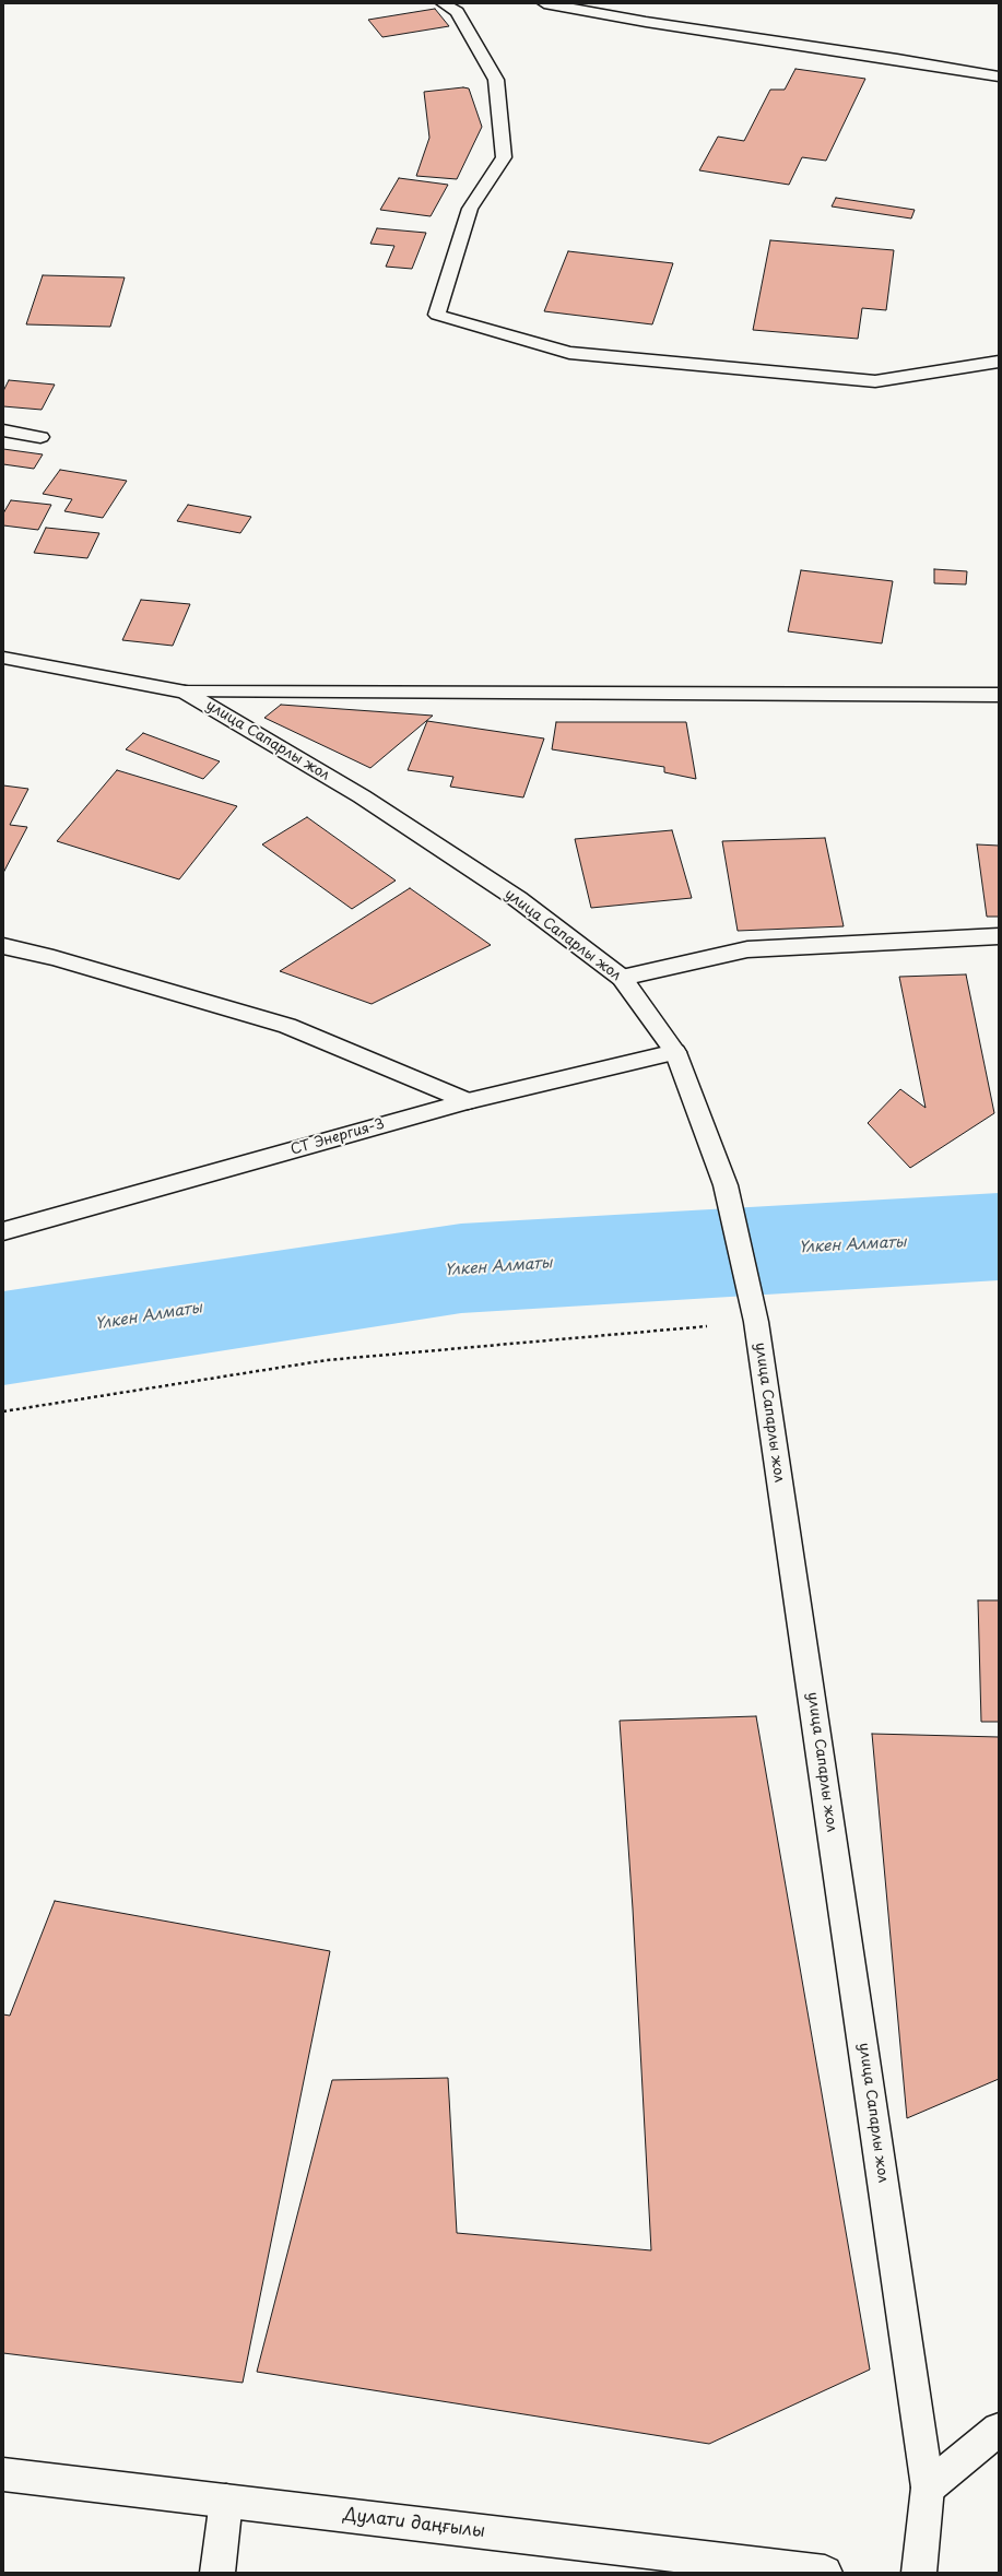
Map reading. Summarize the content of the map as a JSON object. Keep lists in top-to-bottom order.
{
  "streets": {
    "street": ["улица Сапарлы жол", "СТ Энергия-3", "Дулати даңғылы"]
  },
  "crossings": [
    ["улица Сапарлы жол", "СТ Энергия-3"]
  ],
  "water": ["Үлкен Алматы"]
}
